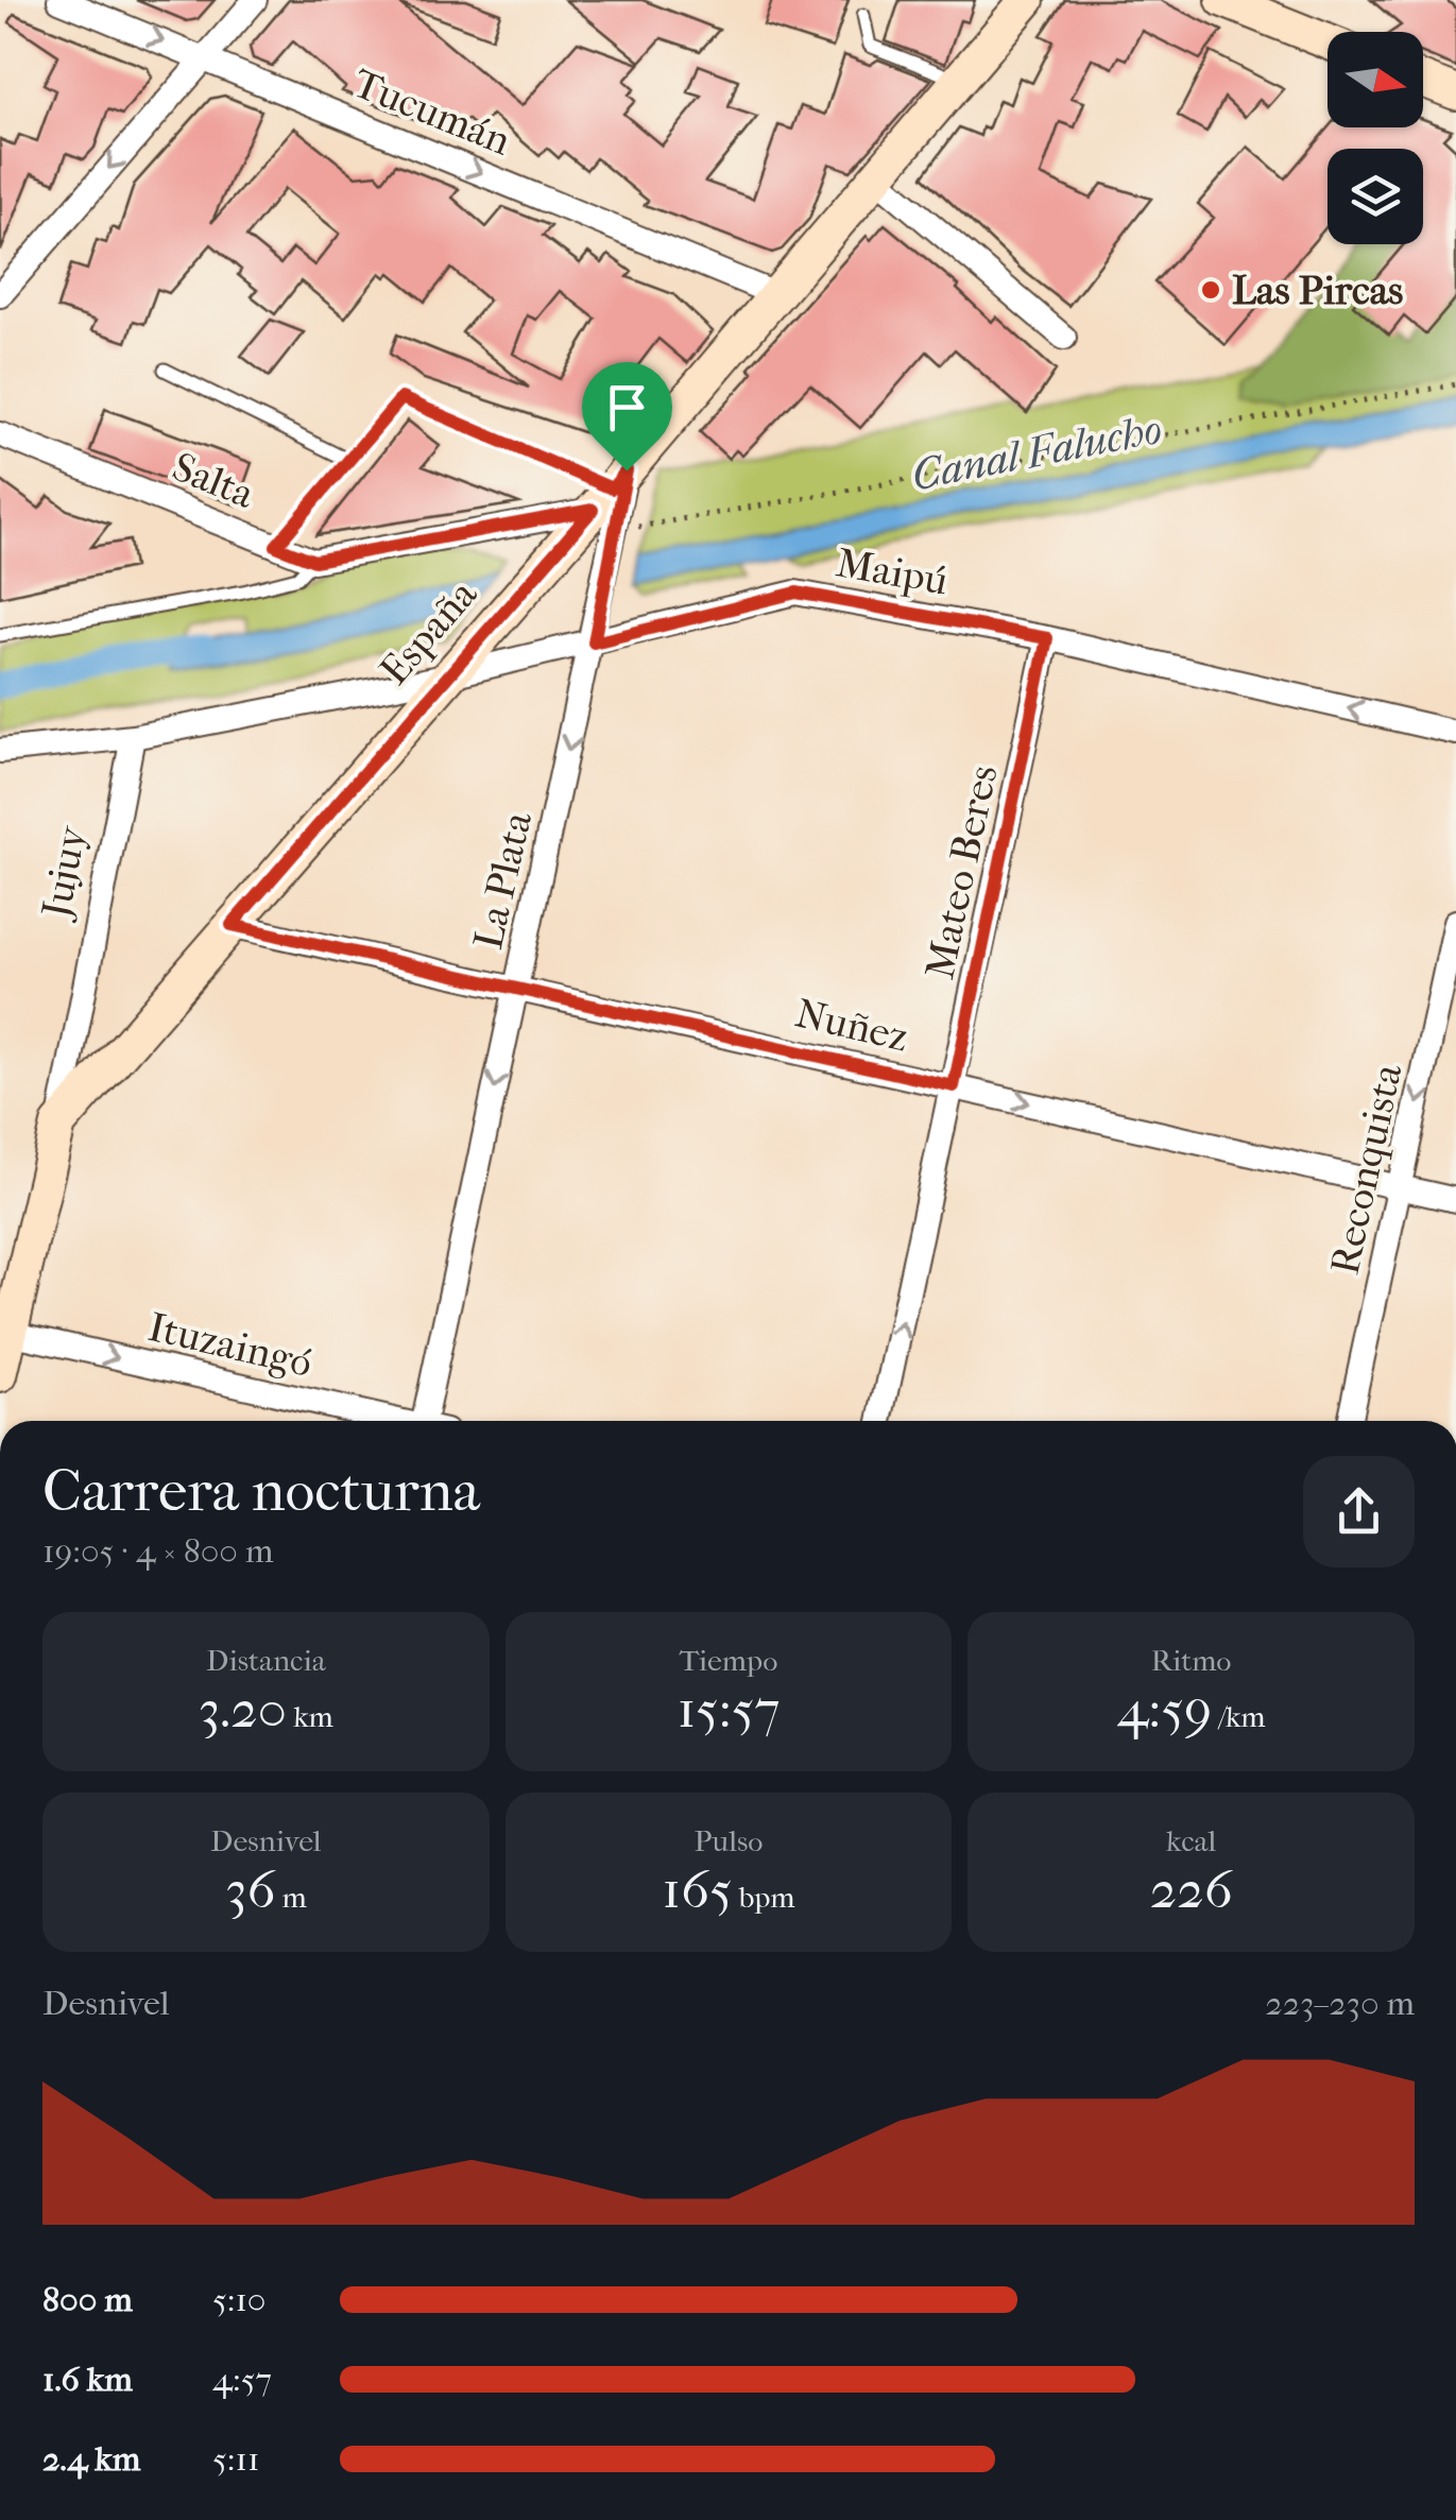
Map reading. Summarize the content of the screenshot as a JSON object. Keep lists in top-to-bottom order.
{
  "streets": {
    "street": [
      "Tucumán",
      "Salta",
      "Maipú",
      "España",
      "Jujuy",
      "Mateo Beres",
      "La Plata",
      "Nuñez",
      "Reconquista",
      "Ituzaingó"
    ]
  },
  "crossings": [
    ["Tucumán", "España"],
    ["Maipú", "España"],
    ["Maipú", "Jujuy"],
    ["Maipú", "Mateo Beres"],
    ["Maipú", "La Plata"],
    ["España", "Jujuy"],
    ["España", "La Plata"],
    ["España", "Nuñez"],
    ["Jujuy", "Ituzaingó"],
    ["Mateo Beres", "Nuñez"],
    ["La Plata", "Nuñez"],
    ["Nuñez", "Reconquista"]
  ],
  "one_way": [
    "Tucumán",
    "Mateo Beres",
    "La Plata",
    "Nuñez",
    "Reconquista",
    "Ituzaingó"
  ],
  "water": ["Canal Falucho"],
  "places": ["Las Pircas"],
  "north": "right",
  "page": {
    "heading": ["Carrera nocturna", "19:05 · 4 × 800 m"],
    "stats": [
      ["Distancia", "3.20 km"],
      ["Tiempo", "15:57"],
      ["Ritmo", "4:59 /km"],
      ["Desnivel", "36 m"],
      ["Pulso", "165 bpm"],
      ["kcal", "226"]
    ],
    "chart": ["Desnivel", "223–230 m"],
    "list": [
      {
        "name": "800 m",
        "note": "5:10"
      },
      {
        "name": "1.6 km",
        "note": "4:57"
      },
      {
        "name": "2.4 km",
        "note": "5:11"
      }
    ]
  }
}
